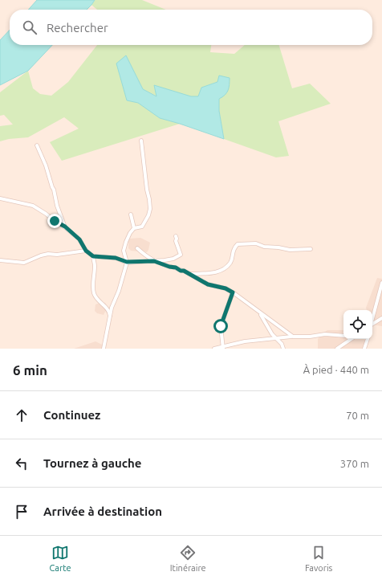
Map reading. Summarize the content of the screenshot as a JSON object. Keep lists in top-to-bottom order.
{
  "page": {
    "search": "Rechercher",
    "heading": ["6 min", "À pied · 440 m"],
    "list": [
      ["Continuez", "70 m"],
      ["Tournez à gauche", "370 m"],
      "Arrivée à destination"
    ],
    "nav": ["Carte", "Itinéraire", "Favoris"]
  }
}
